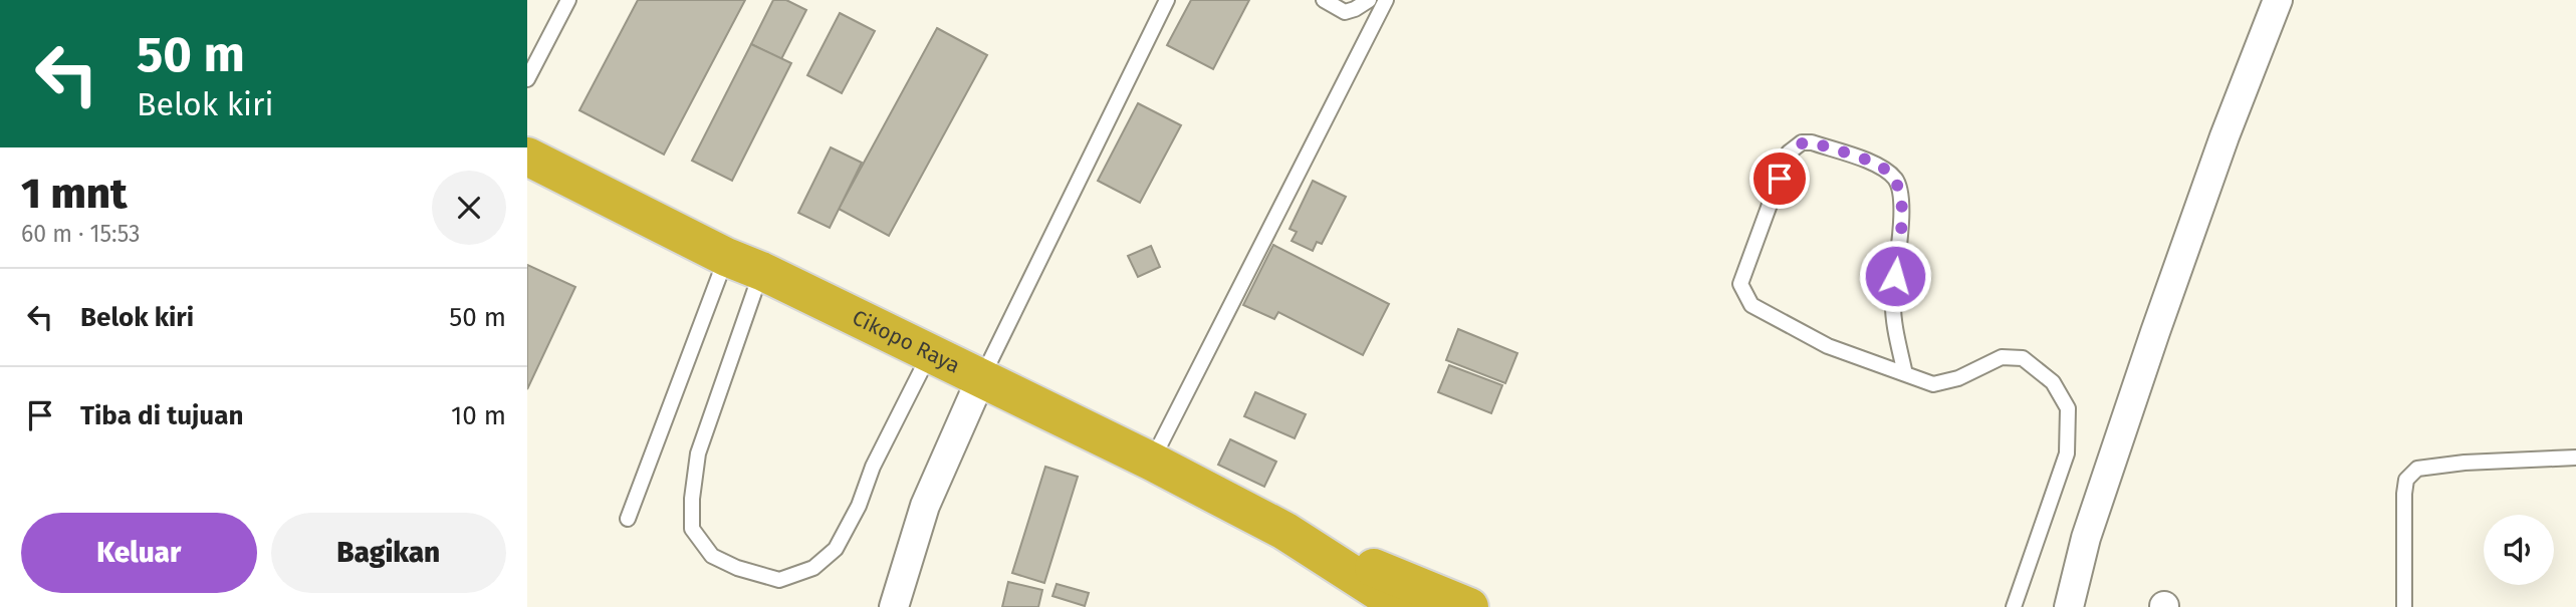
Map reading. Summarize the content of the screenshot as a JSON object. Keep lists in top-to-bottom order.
{
  "streets": {
    "highway": ["Cikopo Raya"]
  },
  "page": {
    "turn": ["50 m", "Belok kiri"],
    "heading": ["1 mnt", "60 m · 15:53"],
    "list": [
      {
        "name": "Belok kiri",
        "value": "50 m"
      },
      {
        "name": "Tiba di tujuan",
        "value": "10 m"
      }
    ],
    "buttons": ["Keluar", "Bagikan"]
  }
}
